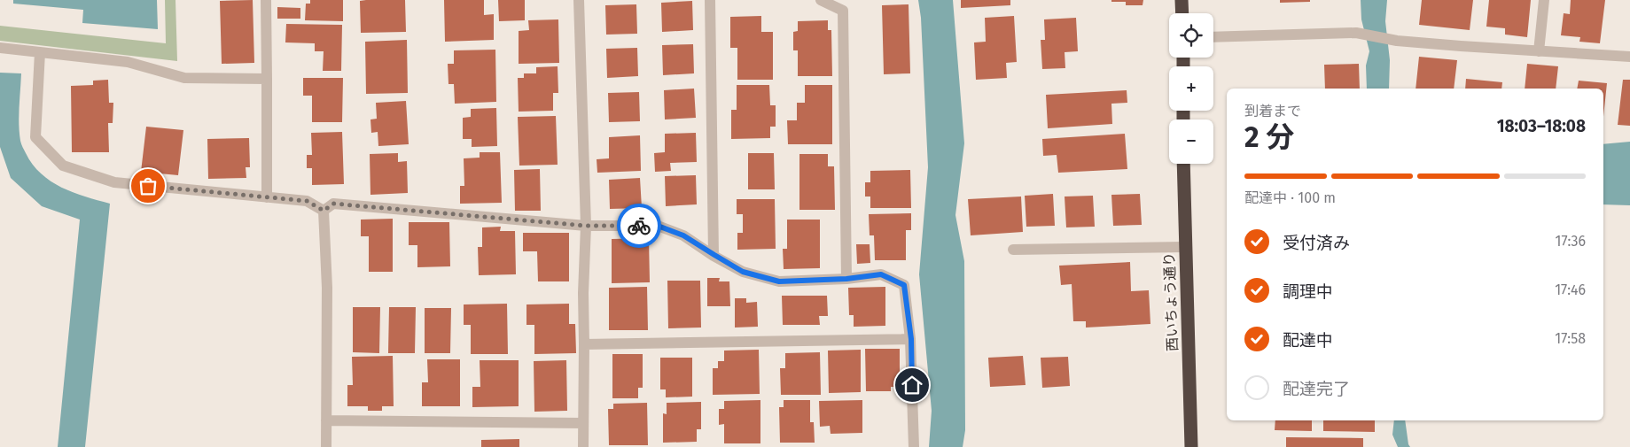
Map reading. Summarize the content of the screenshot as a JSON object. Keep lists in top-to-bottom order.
{
  "streets": {
    "highway": ["西いちょう通り"]
  },
  "page": {
    "map_buttons": ["+", "−"],
    "heading": ["2 分", "到着まで", "18:03–18:08"],
    "bar": "配達中 · 100 m",
    "list": [
      ["受付済み", "17:36"],
      ["調理中", "17:46"],
      ["配達中", "17:58"],
      "配達完了"
    ]
  }
}
